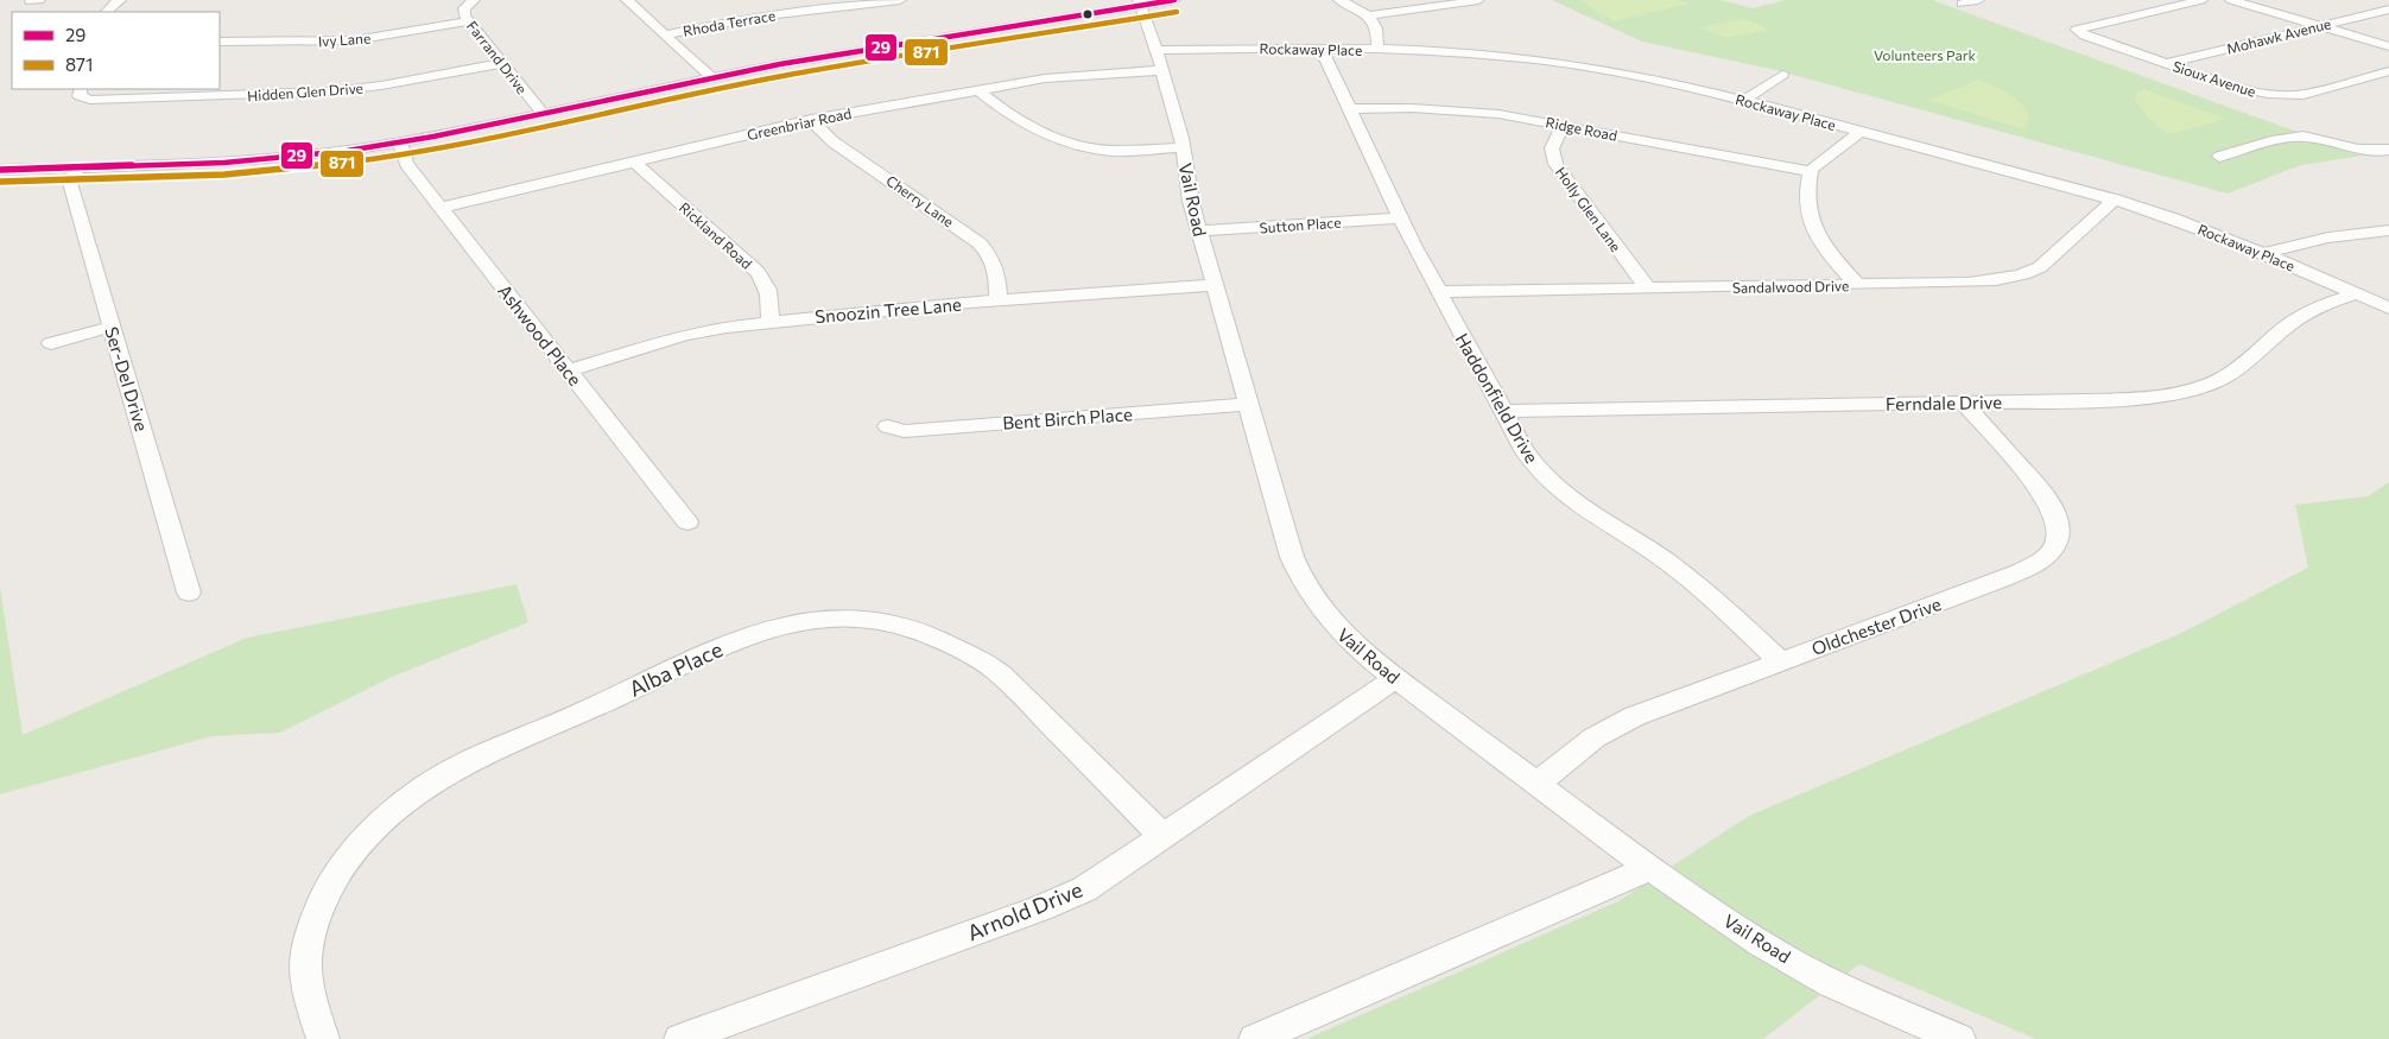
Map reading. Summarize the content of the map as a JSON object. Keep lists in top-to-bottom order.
{
  "streets": {
    "street": [
      "Rhoda Terrace",
      "Mohawk Avenue",
      "Ivy Lane",
      "Rockaway Place",
      "Farrand Drive",
      "Sioux Avenue",
      "Hidden Glen Drive",
      "Greenbriar Road",
      "Ridge Road",
      "Vail Road",
      "Cherry Lane",
      "Holly Glen Lane",
      "Sutton Place",
      "Rickland Road",
      "Sandalwood Drive",
      "Snoozin Tree Lane",
      "Ashwood Place",
      "Ser-Del Drive",
      "Haddonfield Drive",
      "Ferndale Drive",
      "Bent Birch Place",
      "Oldchester Drive",
      "Alba Place",
      "Arnold Drive"
    ]
  },
  "crossings": [
    ["Mohawk Avenue", "Sioux Avenue"],
    ["Ivy Lane", "Farrand Drive"],
    ["Rockaway Place", "Greenbriar Road"],
    ["Rockaway Place", "Vail Road"],
    ["Rockaway Place", "Sandalwood Drive"],
    ["Rockaway Place", "Haddonfield Drive"],
    ["Rockaway Place", "Ferndale Drive"],
    ["Farrand Drive", "Hidden Glen Drive"],
    ["Greenbriar Road", "Vail Road"],
    ["Greenbriar Road", "Cherry Lane"],
    ["Greenbriar Road", "Rickland Road"],
    ["Greenbriar Road", "Ashwood Place"],
    ["Ridge Road", "Holly Glen Lane"],
    ["Ridge Road", "Haddonfield Drive"],
    ["Vail Road", "Sutton Place"],
    ["Vail Road", "Snoozin Tree Lane"],
    ["Vail Road", "Bent Birch Place"],
    ["Vail Road", "Oldchester Drive"],
    ["Vail Road", "Arnold Drive"],
    ["Cherry Lane", "Snoozin Tree Lane"],
    ["Holly Glen Lane", "Sandalwood Drive"],
    ["Sutton Place", "Haddonfield Drive"],
    ["Rickland Road", "Snoozin Tree Lane"],
    ["Sandalwood Drive", "Haddonfield Drive"],
    ["Snoozin Tree Lane", "Ashwood Place"],
    ["Haddonfield Drive", "Ferndale Drive"],
    ["Haddonfield Drive", "Oldchester Drive"],
    ["Ferndale Drive", "Oldchester Drive"],
    ["Alba Place", "Arnold Drive"]
  ],
  "parks": ["Volunteers Park"],
  "lines": ["transit line 29", "transit line 871"],
  "legend": ["29", "871"]
}
